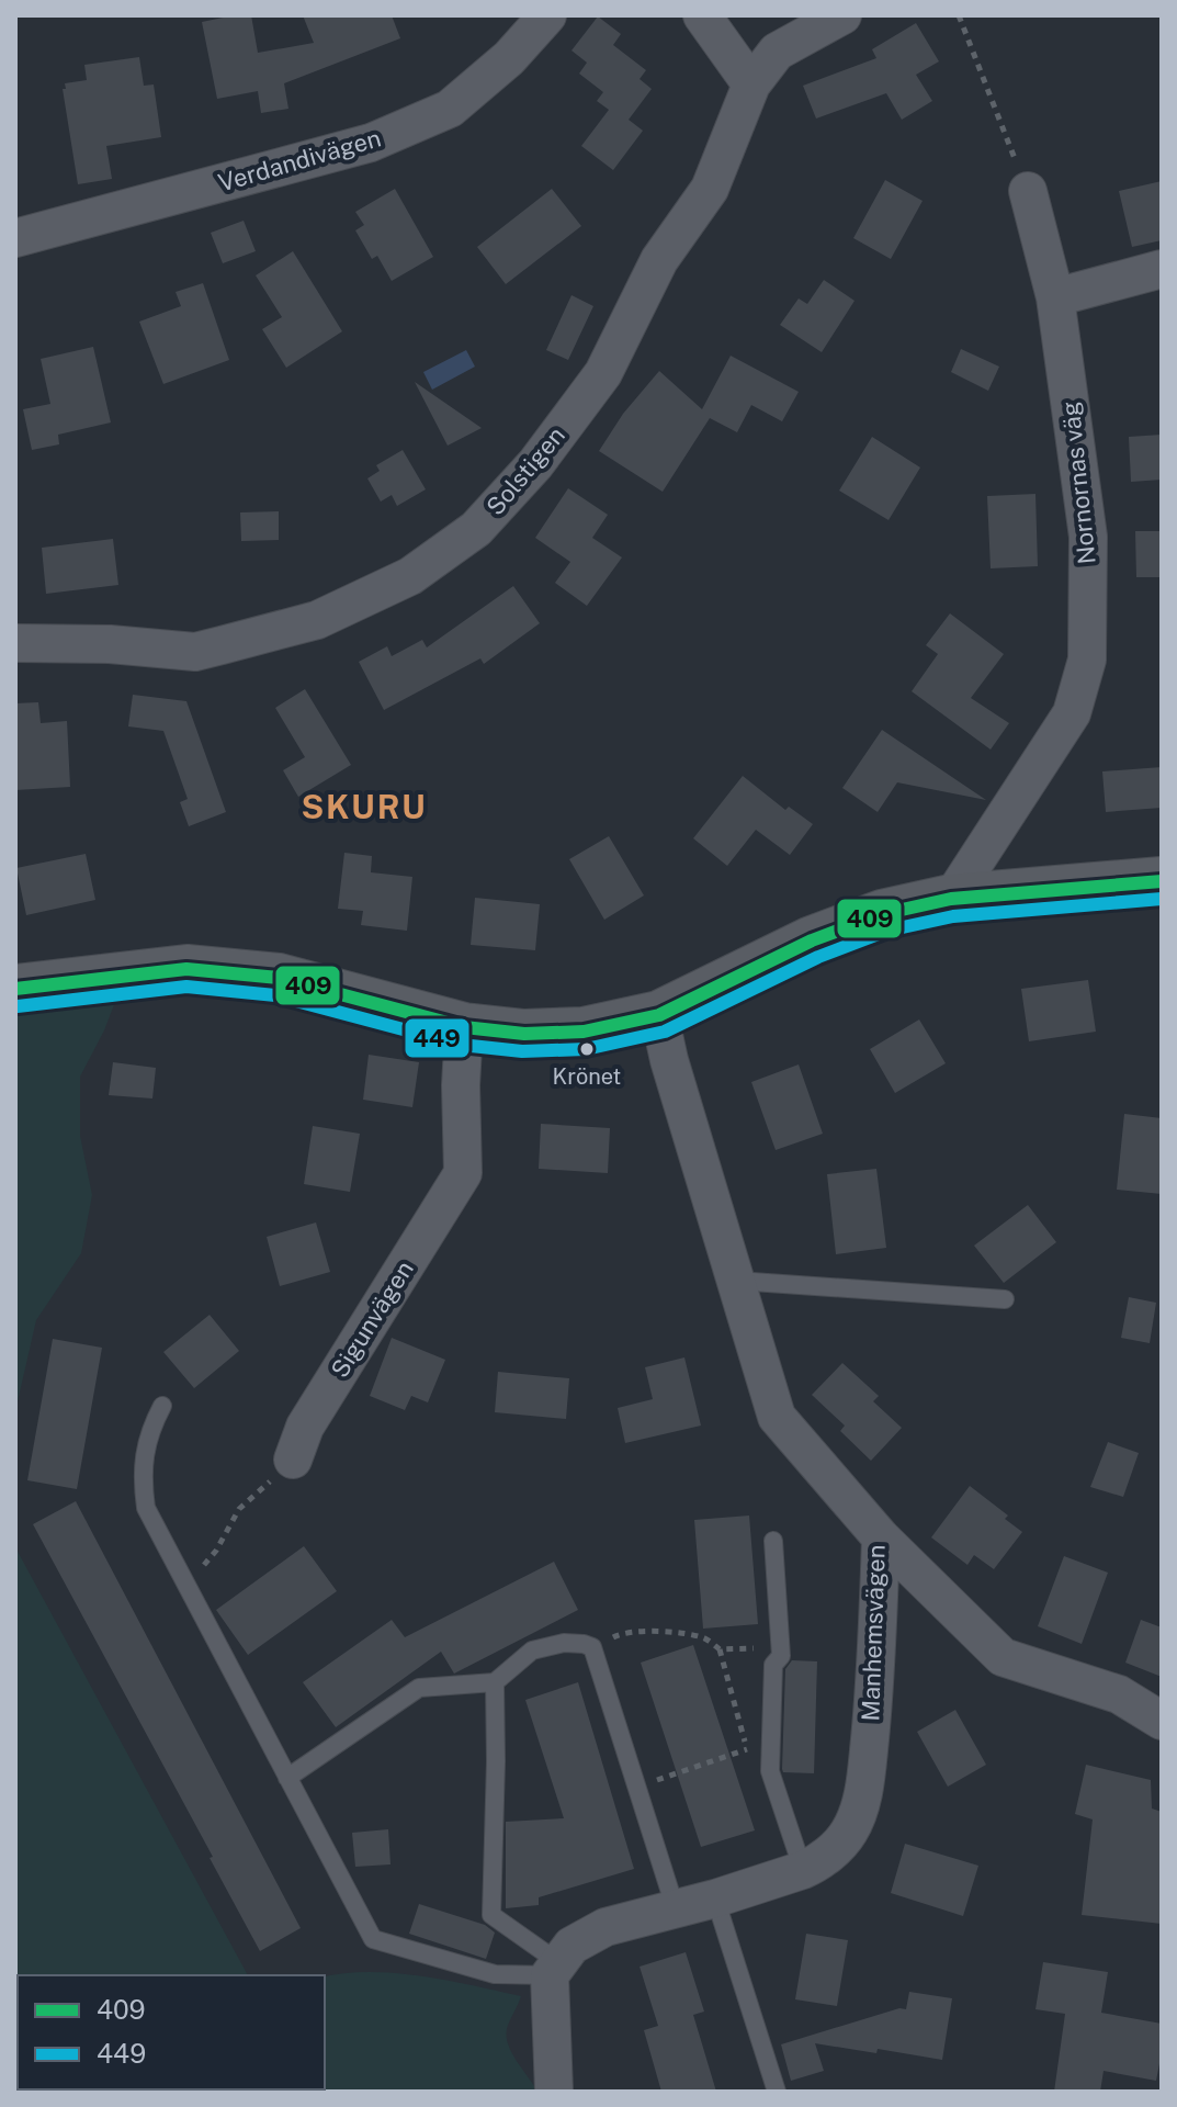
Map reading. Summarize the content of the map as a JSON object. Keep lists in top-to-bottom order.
{
  "streets": {
    "street": [
      "Verdandivägen",
      "Solstigen",
      "Nornornas väg",
      "Sigunvägen",
      "Manhemsvägen"
    ]
  },
  "districts": ["SKURU"],
  "places": ["Krönet"],
  "lines": ["transit line 409", "transit line 449"],
  "legend": ["409", "449"]
}
